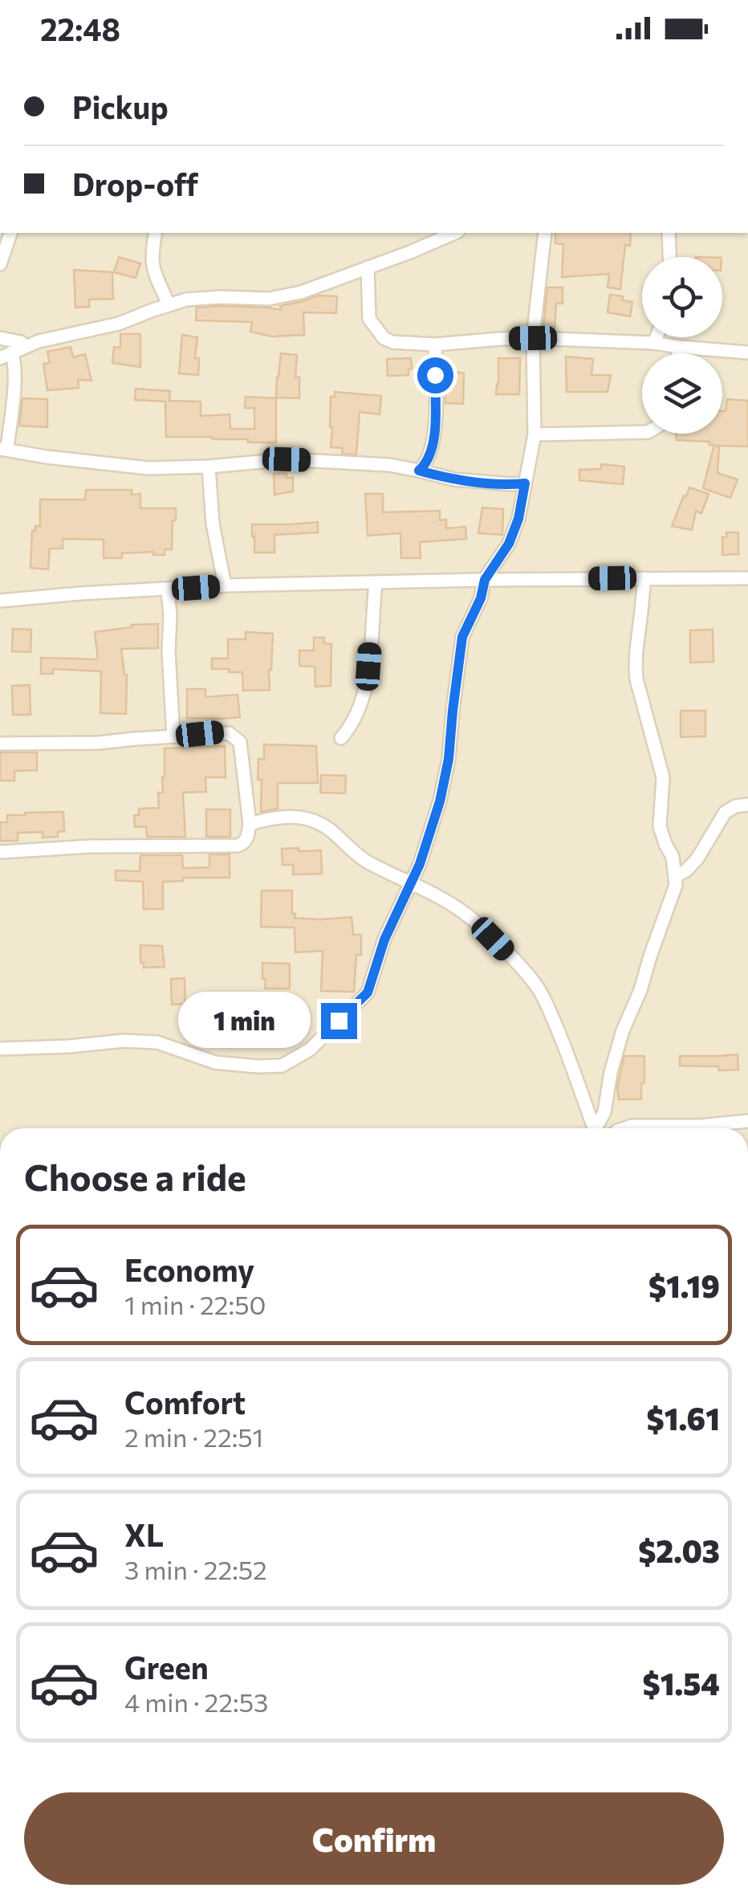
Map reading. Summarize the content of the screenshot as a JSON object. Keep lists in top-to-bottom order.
{
  "page": {
    "status": "22:48",
    "banner": ["Pickup", "Drop-off"],
    "bubble": "1 min",
    "heading": "Choose a ride",
    "list": [
      {
        "name": "Economy",
        "note": "1 min · 22:50",
        "value": "$1.19"
      },
      {
        "name": "Comfort",
        "note": "2 min · 22:51",
        "value": "$1.61"
      },
      {
        "name": "XL",
        "note": "3 min · 22:52",
        "value": "$2.03"
      },
      {
        "name": "Green",
        "note": "4 min · 22:53",
        "value": "$1.54"
      }
    ],
    "buttons": "Confirm"
  }
}
